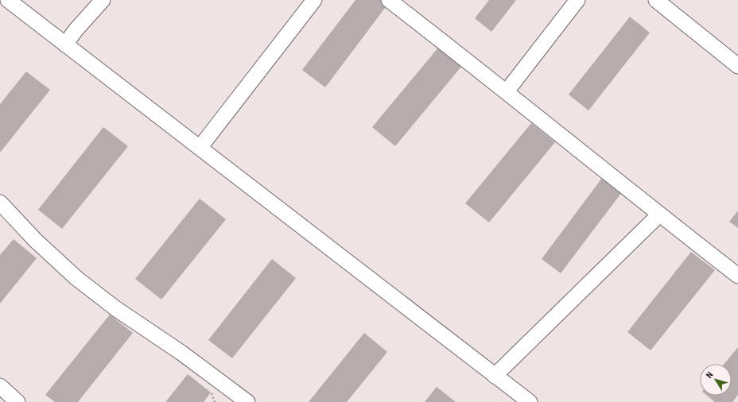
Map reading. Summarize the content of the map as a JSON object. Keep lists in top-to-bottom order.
{
  "north": "top left"
}
